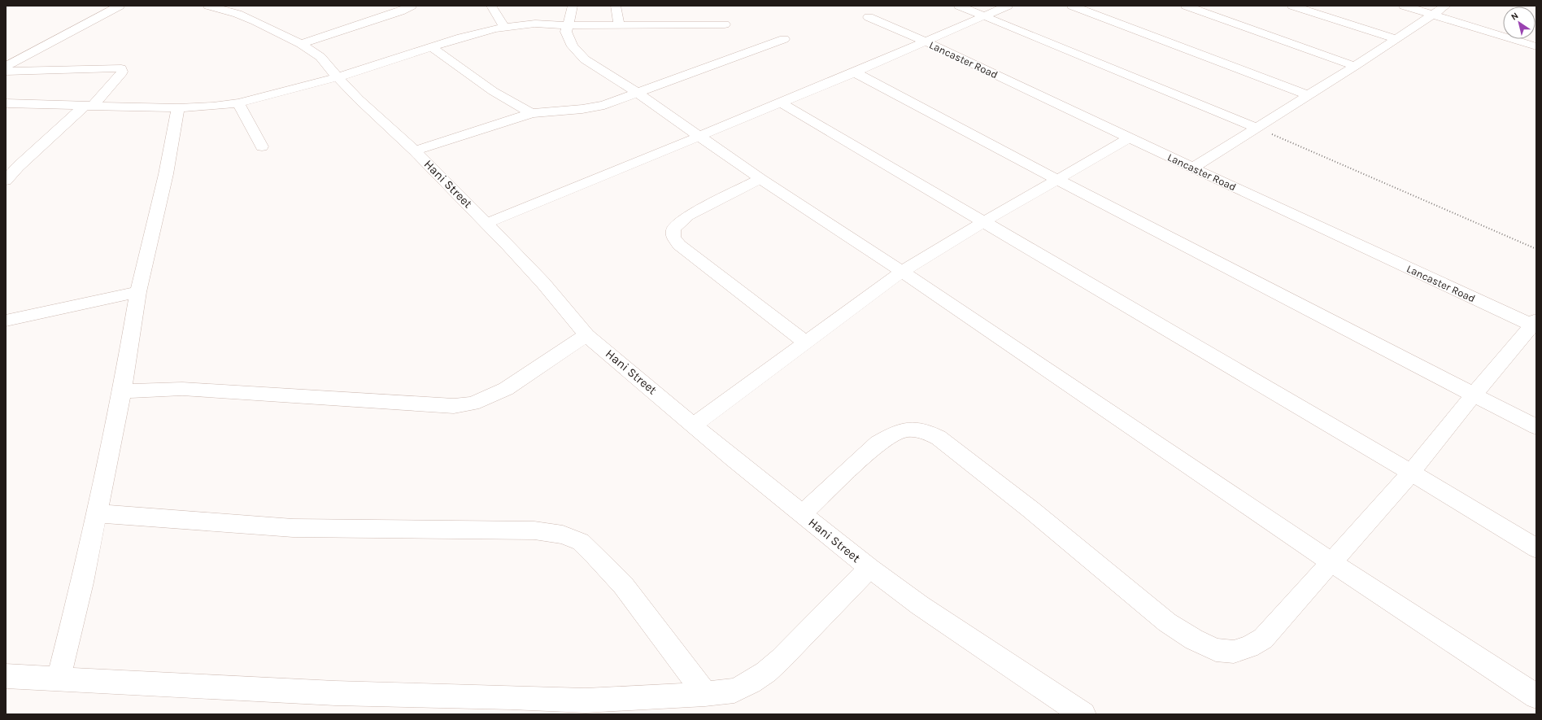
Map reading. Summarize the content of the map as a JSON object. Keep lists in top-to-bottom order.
{
  "streets": {
    "street": ["Lancaster Road", "Hani Street"]
  },
  "north": "top left"
}
